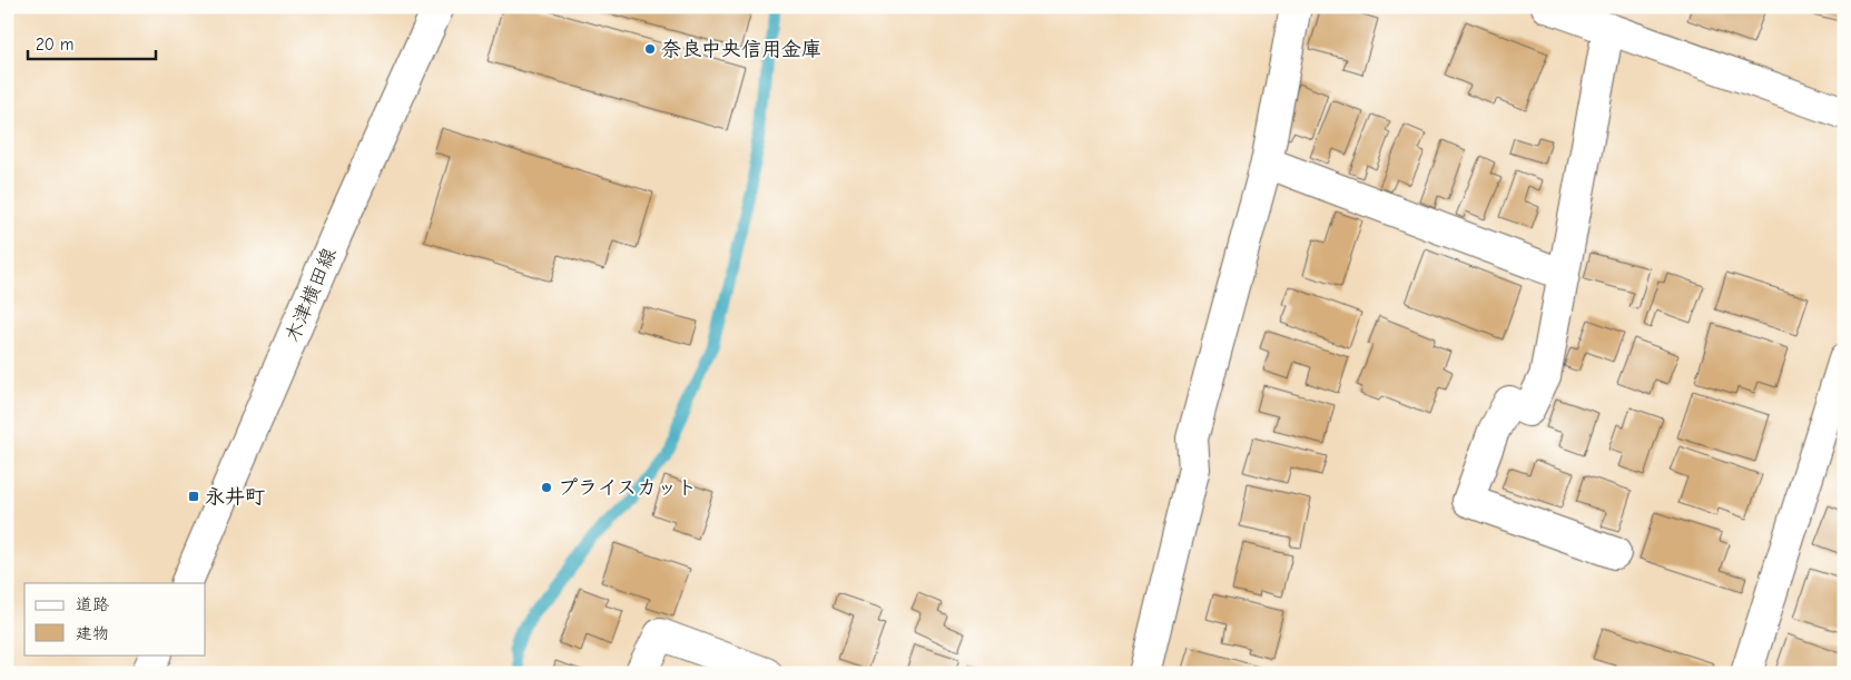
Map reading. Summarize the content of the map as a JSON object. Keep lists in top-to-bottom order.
{
  "streets": {
    "street": ["木津横田線"]
  },
  "places": {
    "other": ["奈良中央信用金庫", "プライスカット"],
    "transit": ["永井町"]
  },
  "legend": ["道路", "建物"],
  "scale_bar": "20 m"
}
